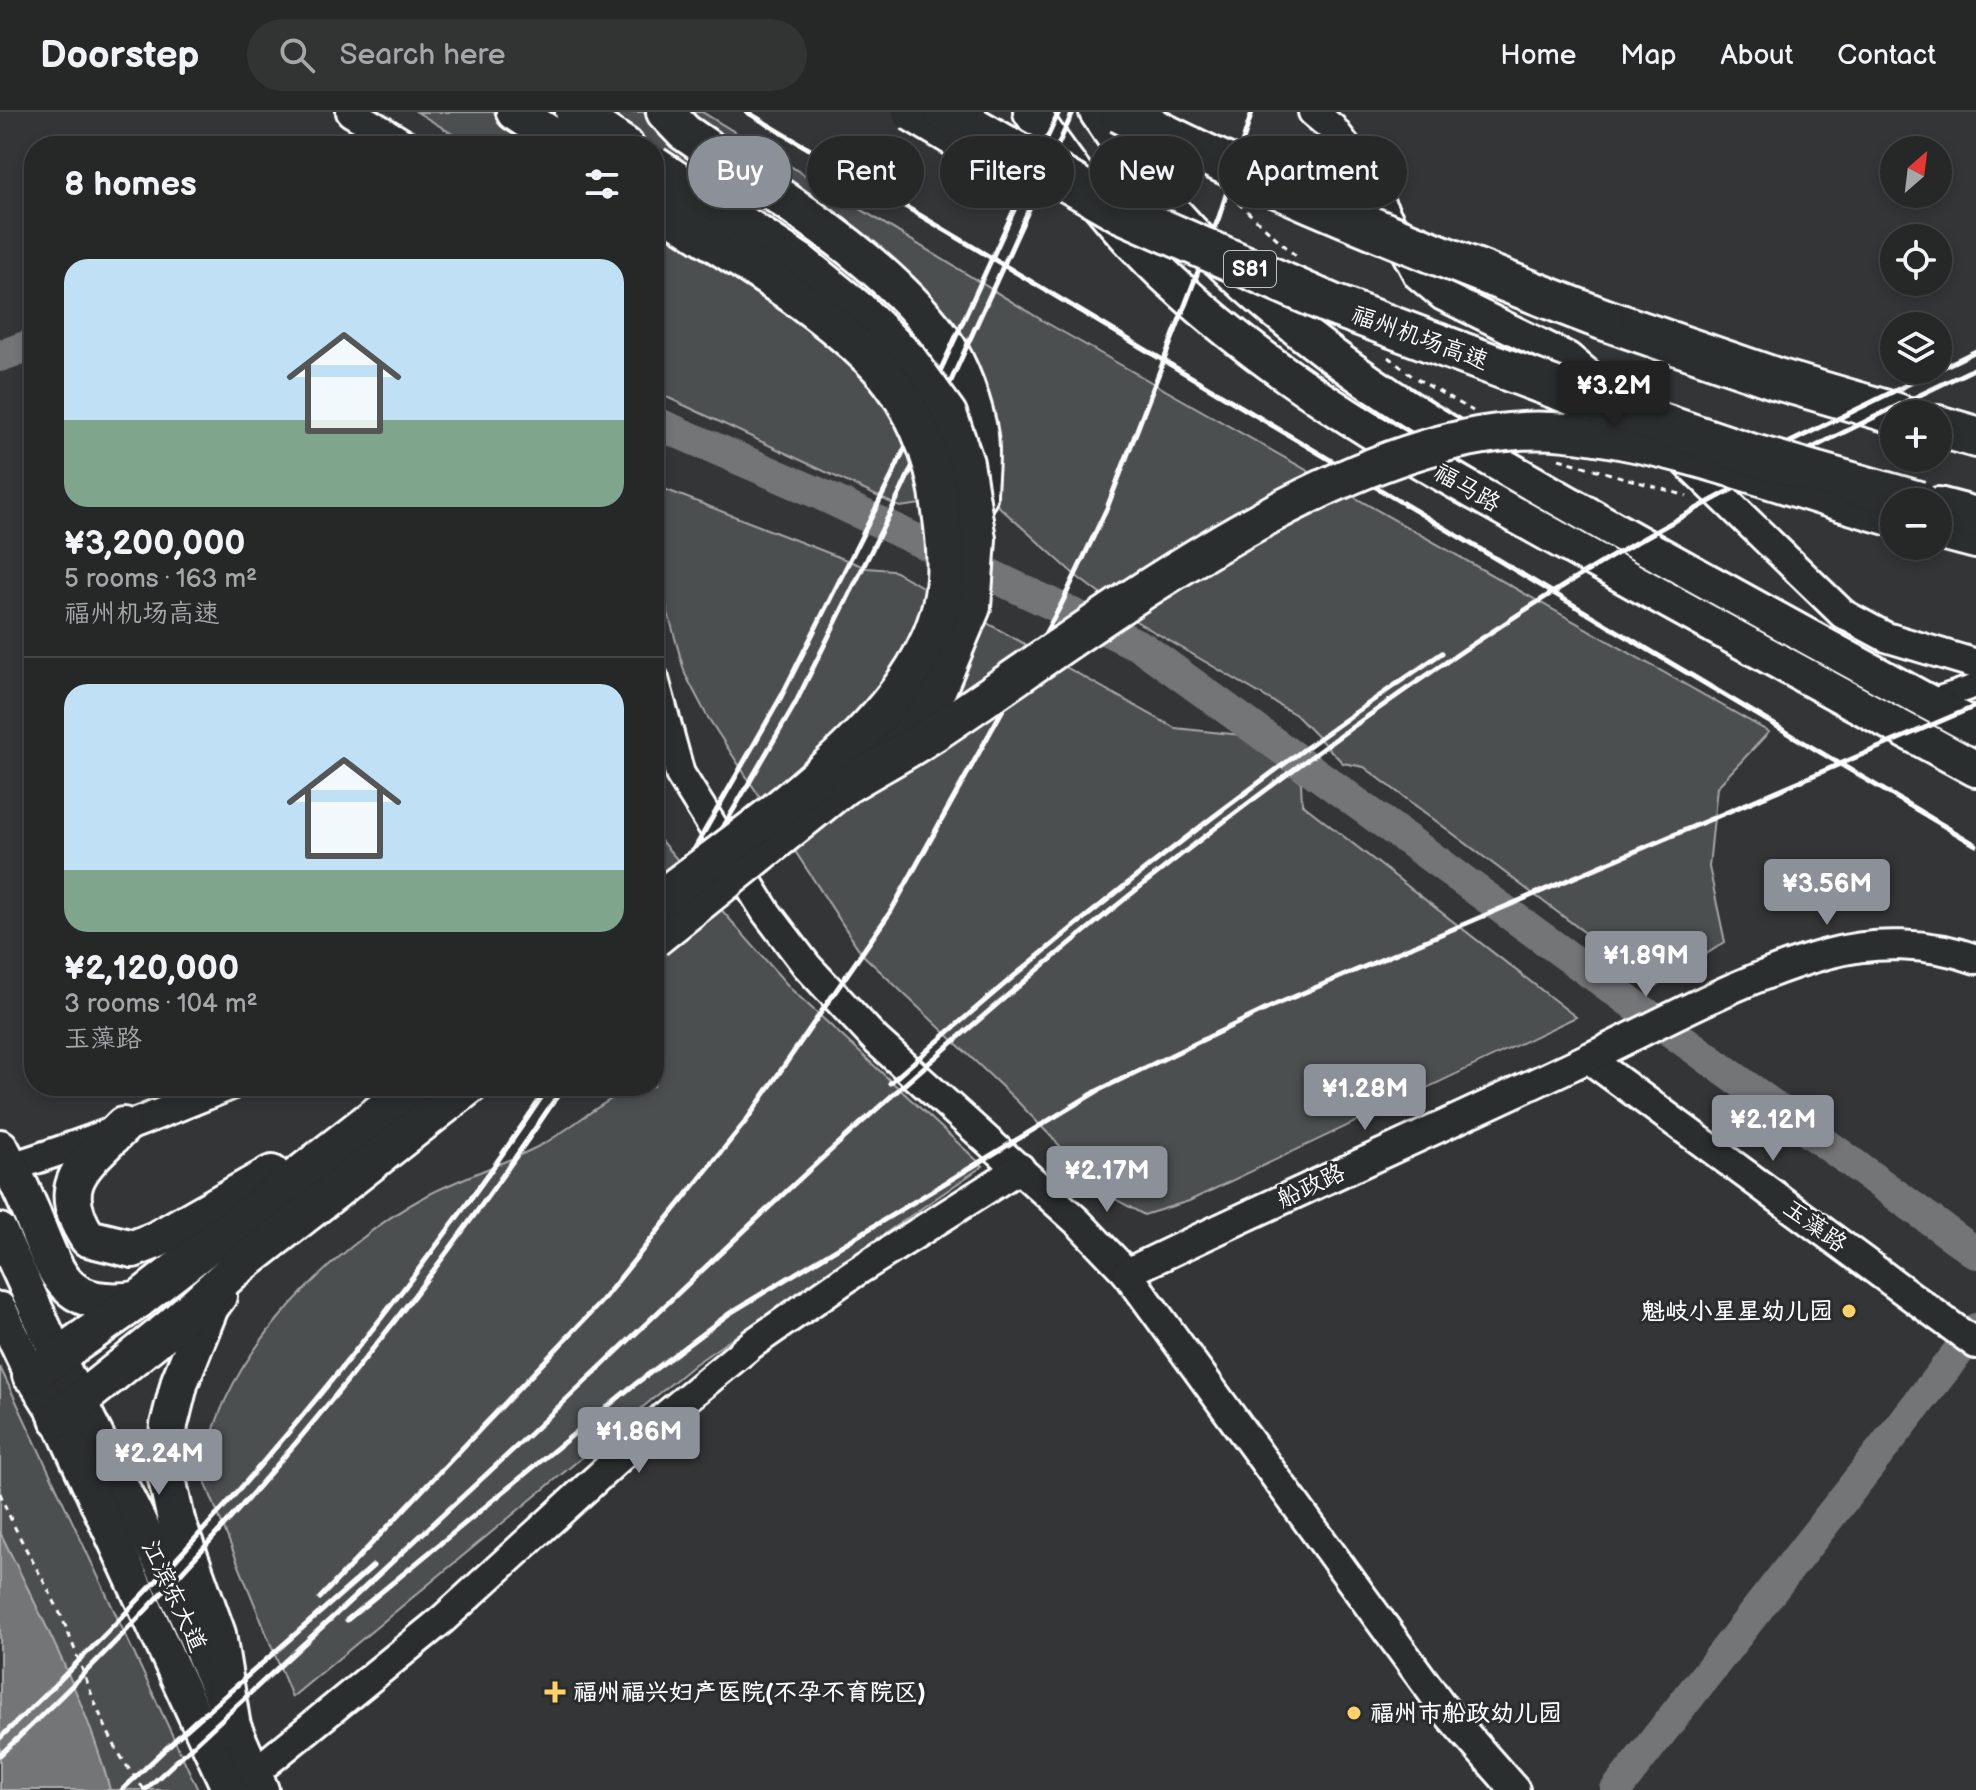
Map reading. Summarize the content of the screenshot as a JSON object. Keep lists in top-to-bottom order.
{
  "streets": {
    "highway": ["S81", "福州机场高速"],
    "main road": ["福马路", "江滨东大道"],
    "street": ["船政路", "玉藻路"]
  },
  "crossings": [
    ["船政路", "玉藻路"]
  ],
  "places": {
    "other": ["魁岐小星星幼儿园", "福州市船政幼儿园"],
    "health": ["福州福兴妇产医院(不孕不育院区)"]
  },
  "north": "top right",
  "page": {
    "header": "Doorstep",
    "search": "Search here",
    "nav": [
      "Home",
      "Map",
      "About",
      "Contact"
    ],
    "map_buttons": ["+", "−"],
    "chip": [
      "Buy",
      "Rent",
      "Filters",
      "New",
      "Apartment"
    ],
    "heading": "8 homes",
    "list": [
      {
        "name": "¥3,200,000",
        "note": "5 rooms · 163 m² · 福州机场高速"
      },
      {
        "name": "¥2,120,000",
        "note": "3 rooms · 104 m² · 玉藻路"
      }
    ],
    "price": [
      "¥3.2M",
      "¥3.56M",
      "¥1.89M",
      "¥1.28M",
      "¥2.12M",
      "¥2.17M",
      "¥1.86M",
      "¥2.24M"
    ]
  }
}
